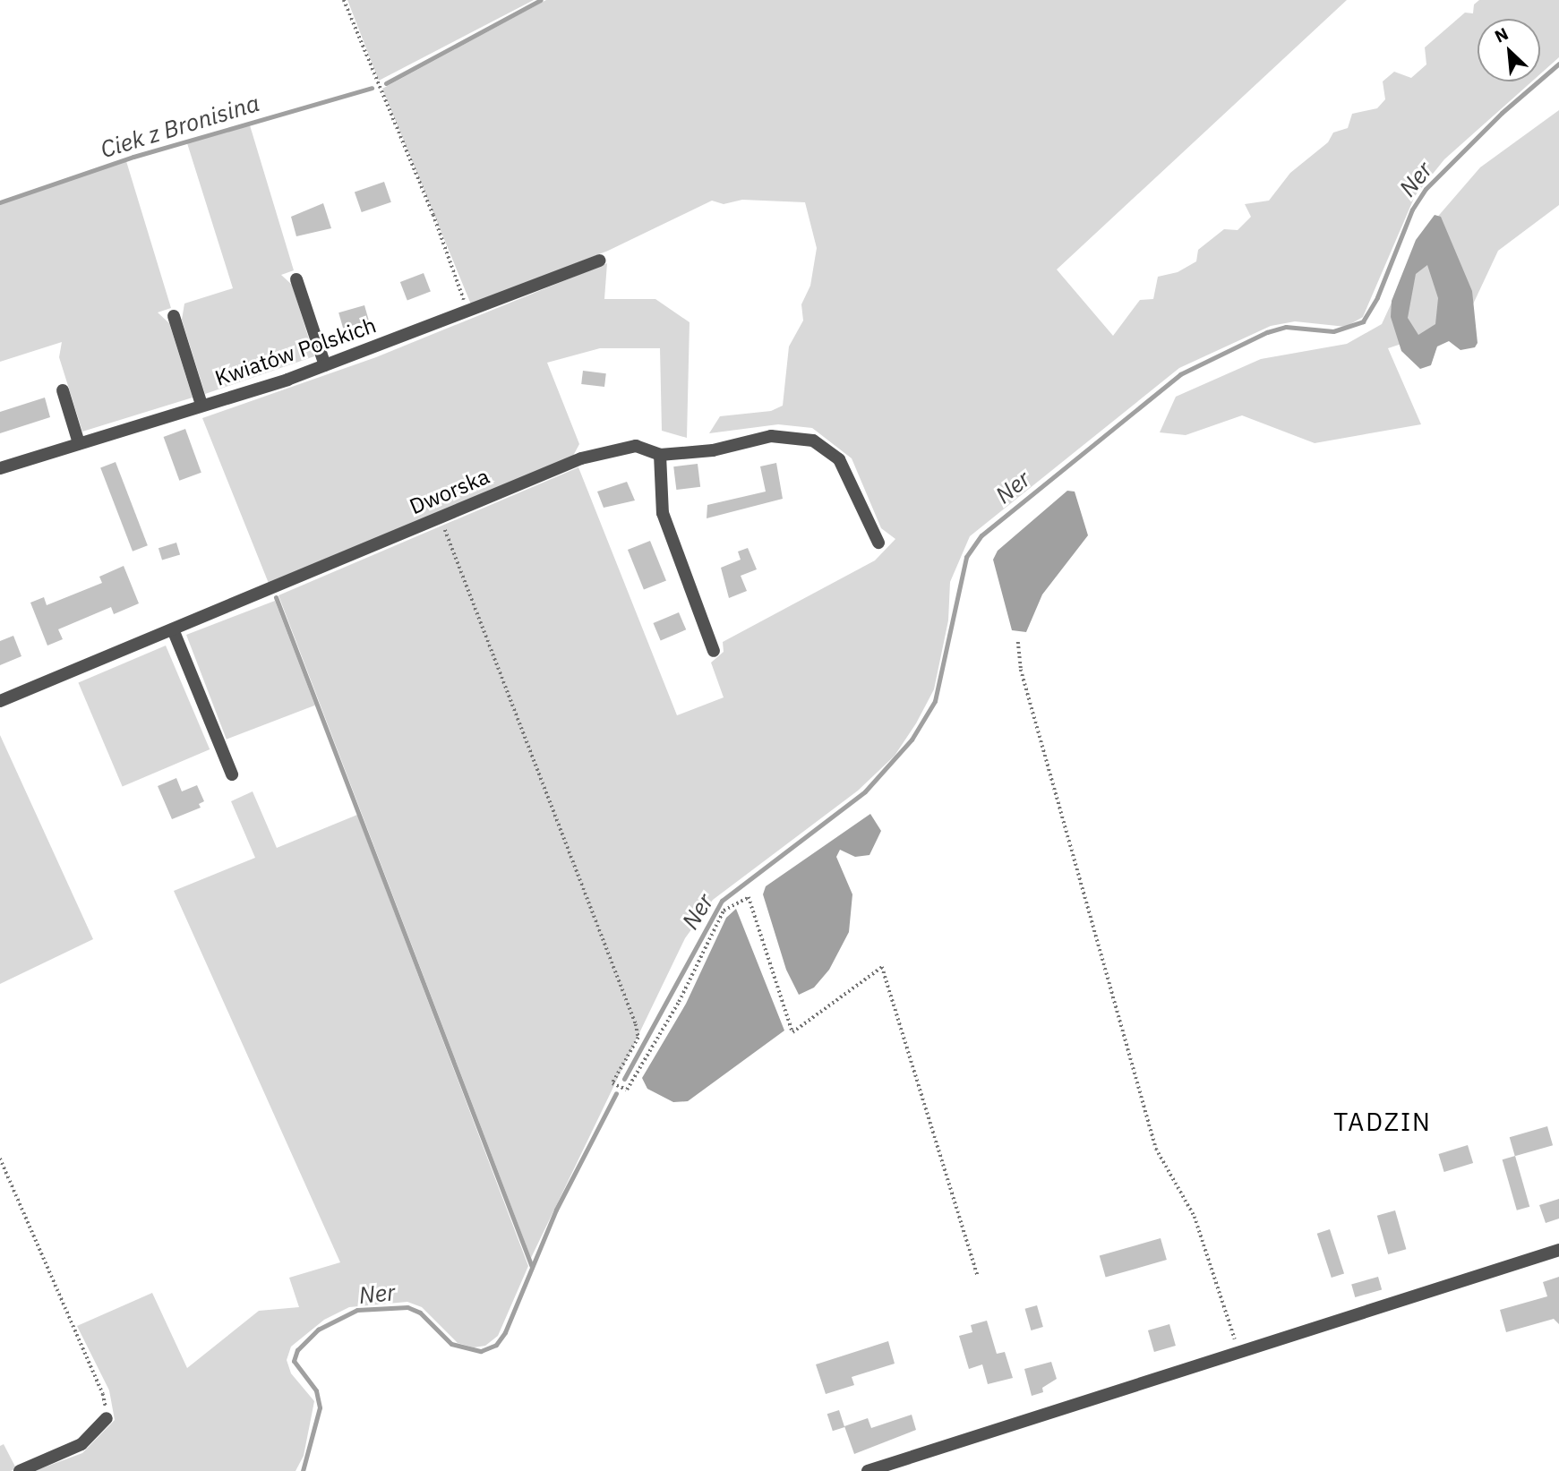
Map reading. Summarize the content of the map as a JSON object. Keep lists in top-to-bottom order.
{
  "streets": {
    "street": ["Kwiatów Polskich", "Dworska"]
  },
  "districts": ["TADZIN"],
  "water": ["Ciek z Bronisina", "Ner"],
  "north": "top left"
}
